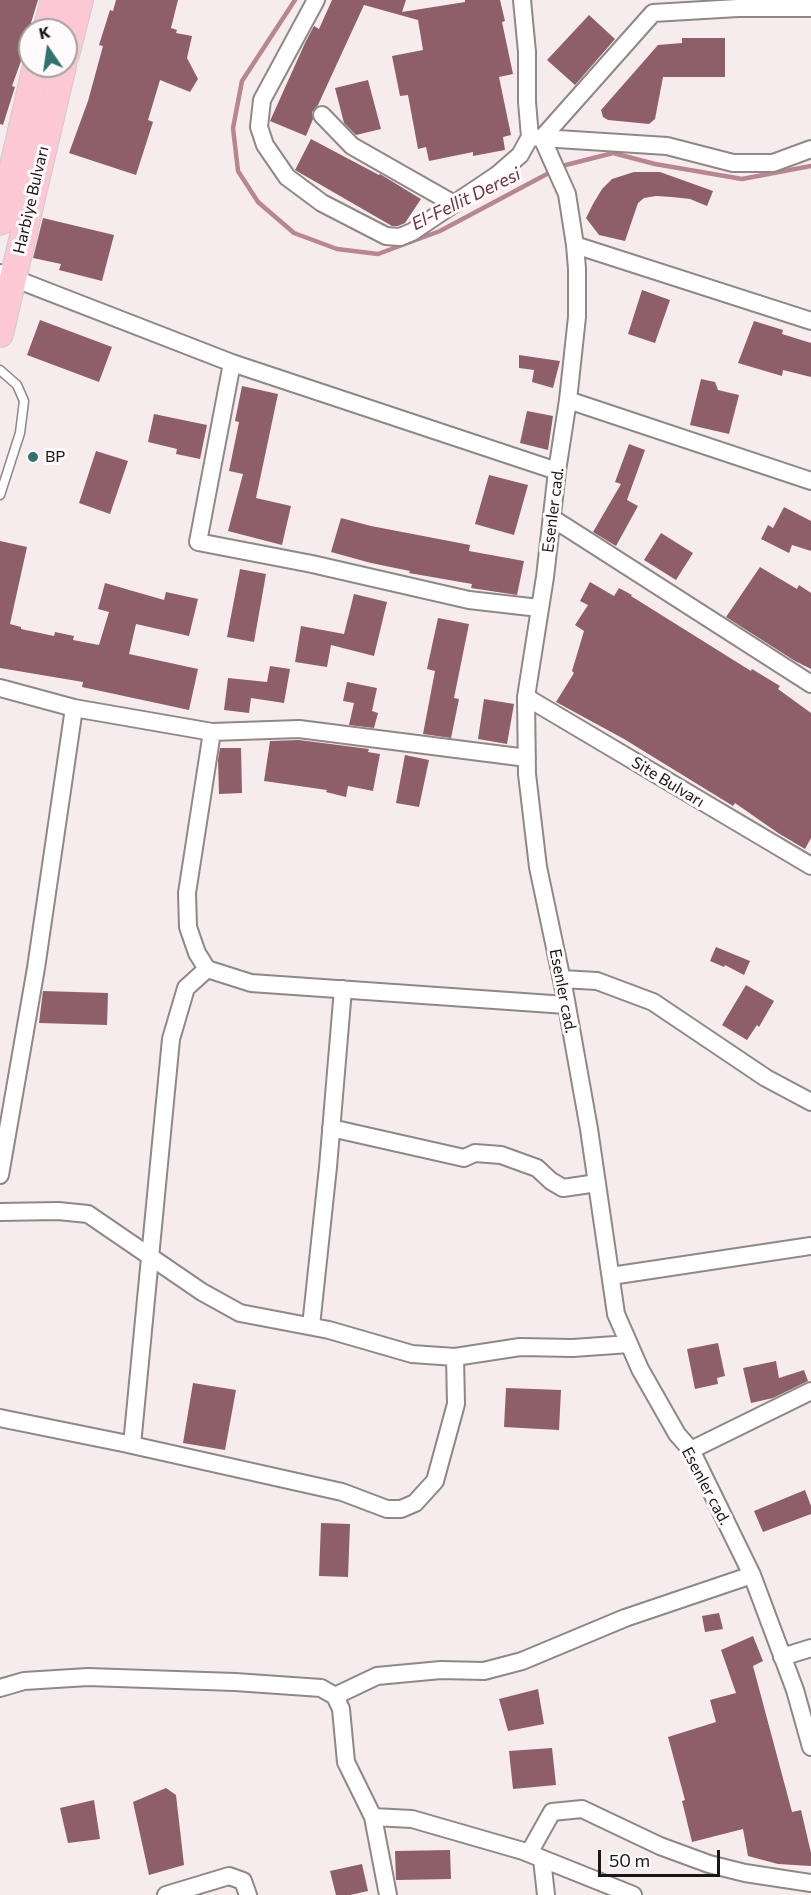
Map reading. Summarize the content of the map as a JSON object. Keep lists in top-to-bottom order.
{
  "streets": {
    "main road": ["Harbiye Bulvarı"],
    "street": ["Esenler cad.", "Site Bulvarı"]
  },
  "crossings": [
    ["Esenler cad.", "Site Bulvarı"]
  ],
  "water": ["El-Fellit Deresi"],
  "places": ["BP"],
  "scale_bar": "50 m",
  "north": "top"
}
